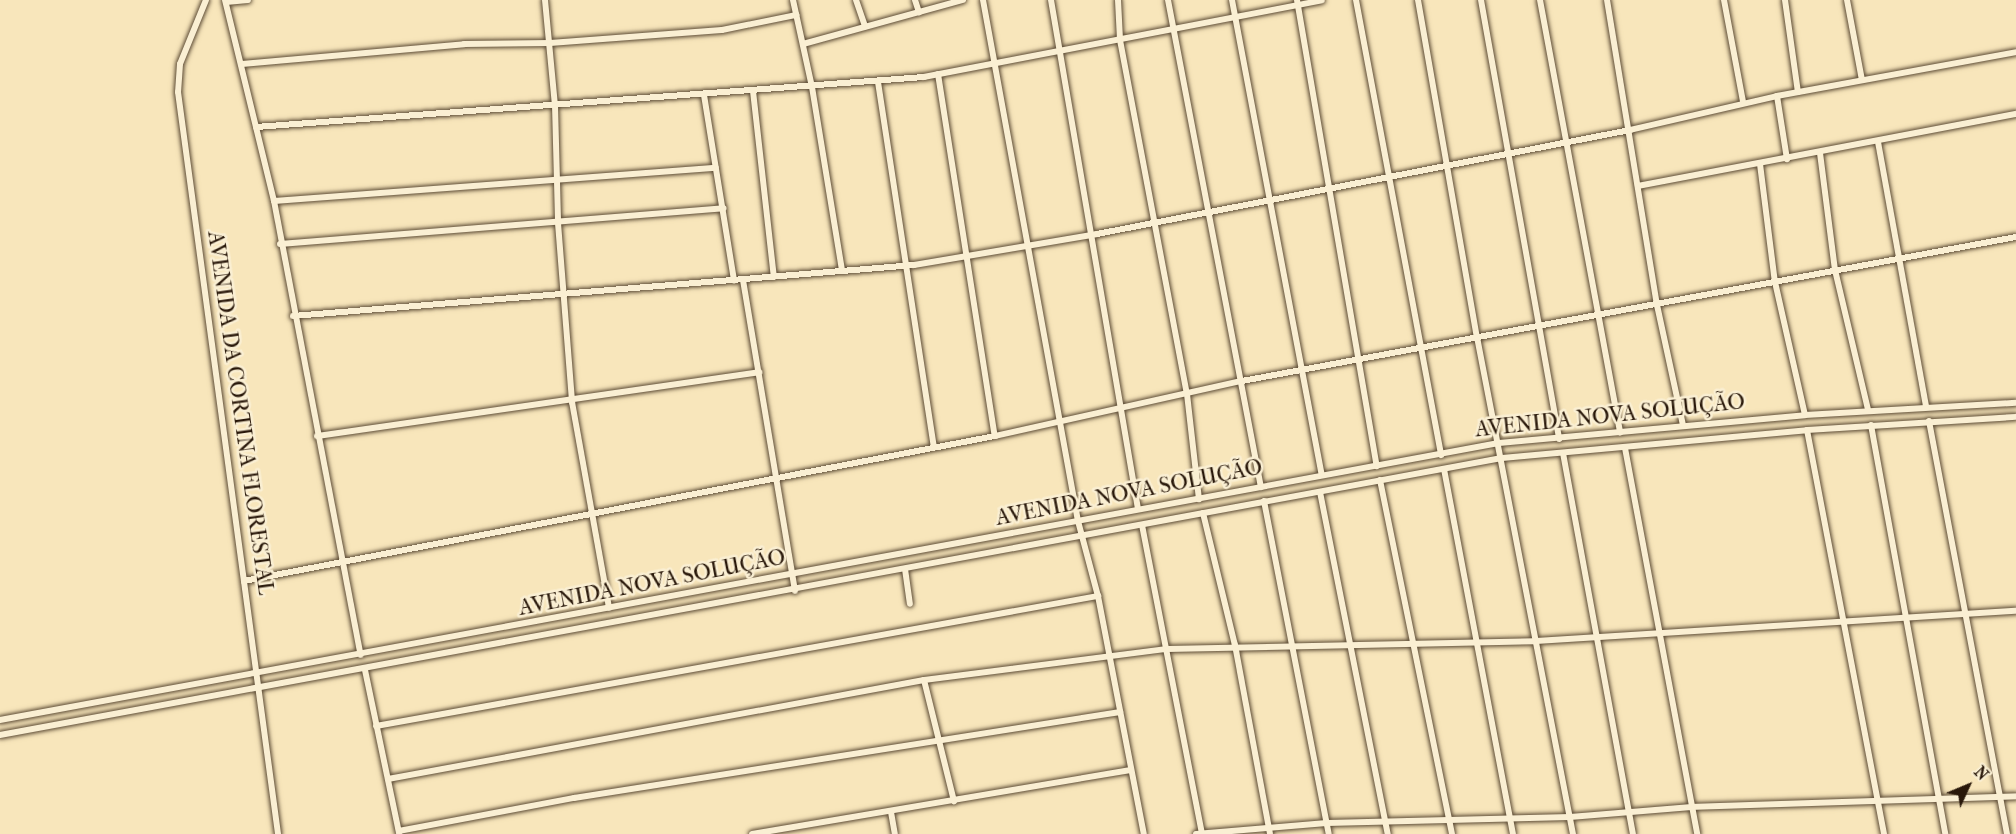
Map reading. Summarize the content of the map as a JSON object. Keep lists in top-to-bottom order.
{
  "streets": {
    "street": ["AVENIDA DA CORTINA FLORESTAL", "AVENIDA NOVA SOLUÇÃO"]
  },
  "crossings": [
    ["AVENIDA DA CORTINA FLORESTAL", "AVENIDA NOVA SOLUÇÃO"]
  ],
  "north": "top right"
}
